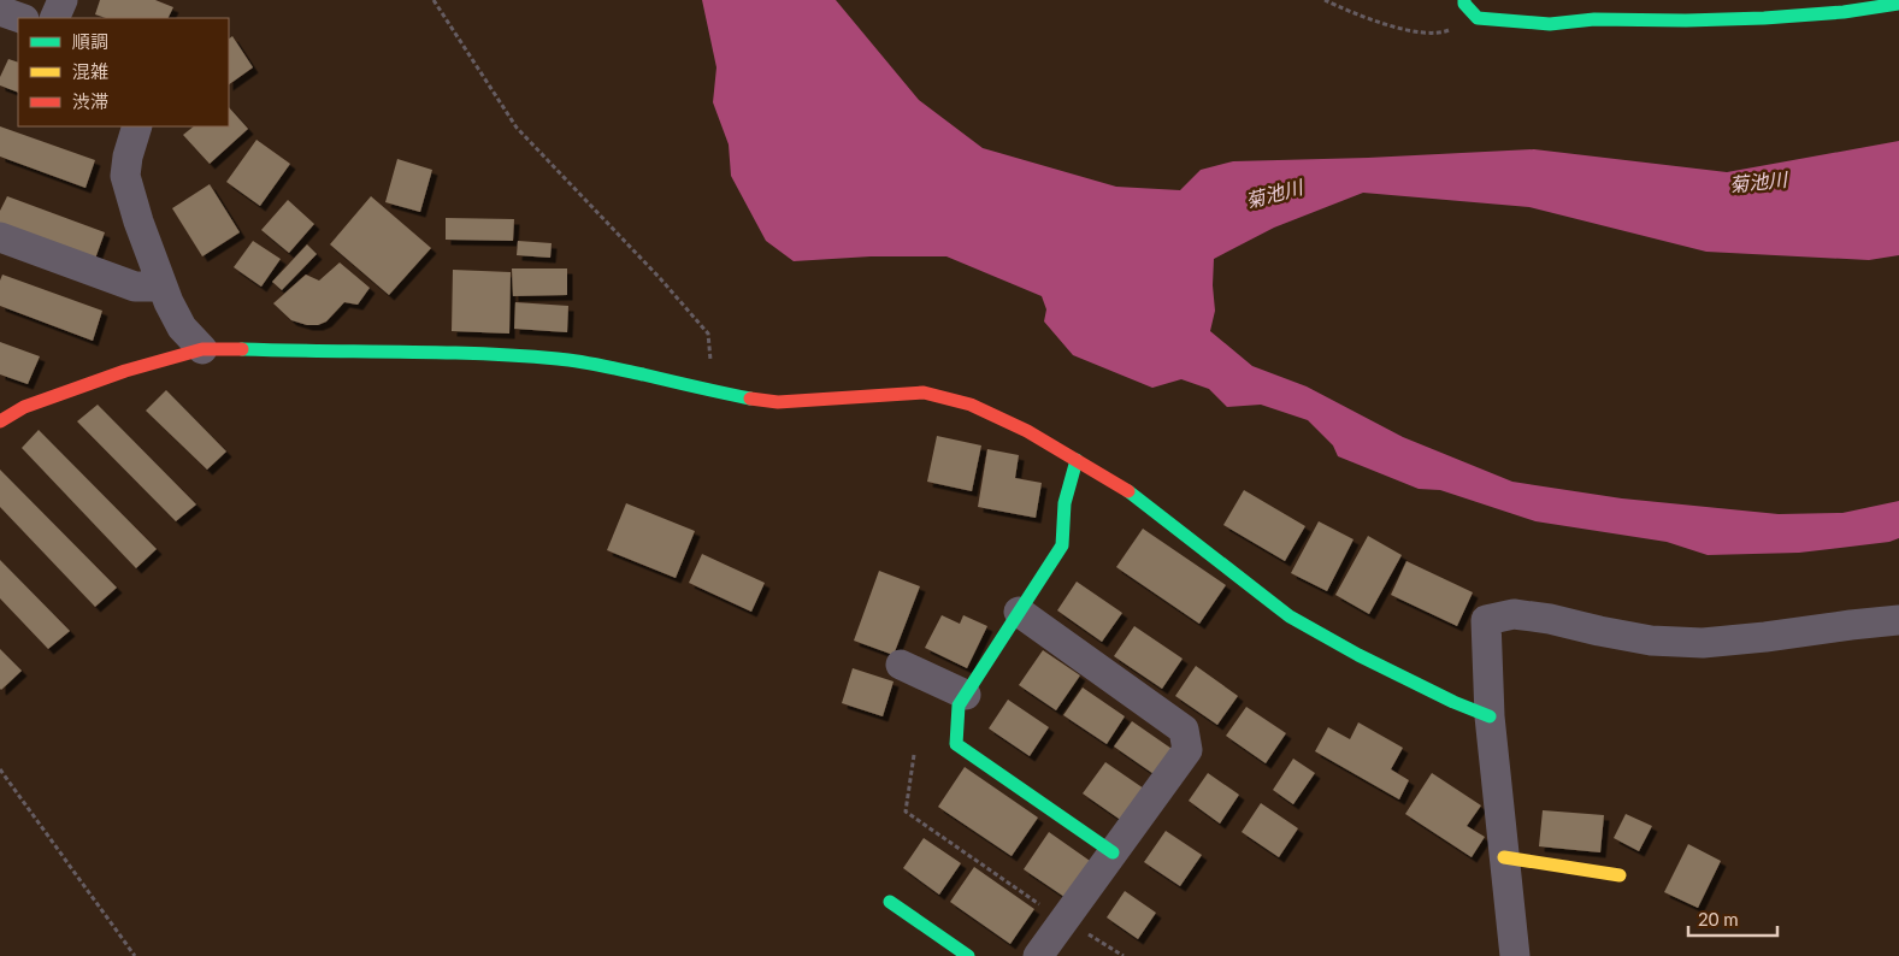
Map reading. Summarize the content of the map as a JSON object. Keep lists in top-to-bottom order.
{
  "water": ["菊池川"],
  "legend": ["順調", "混雑", "渋滞"],
  "scale_bar": "20 m"
}
